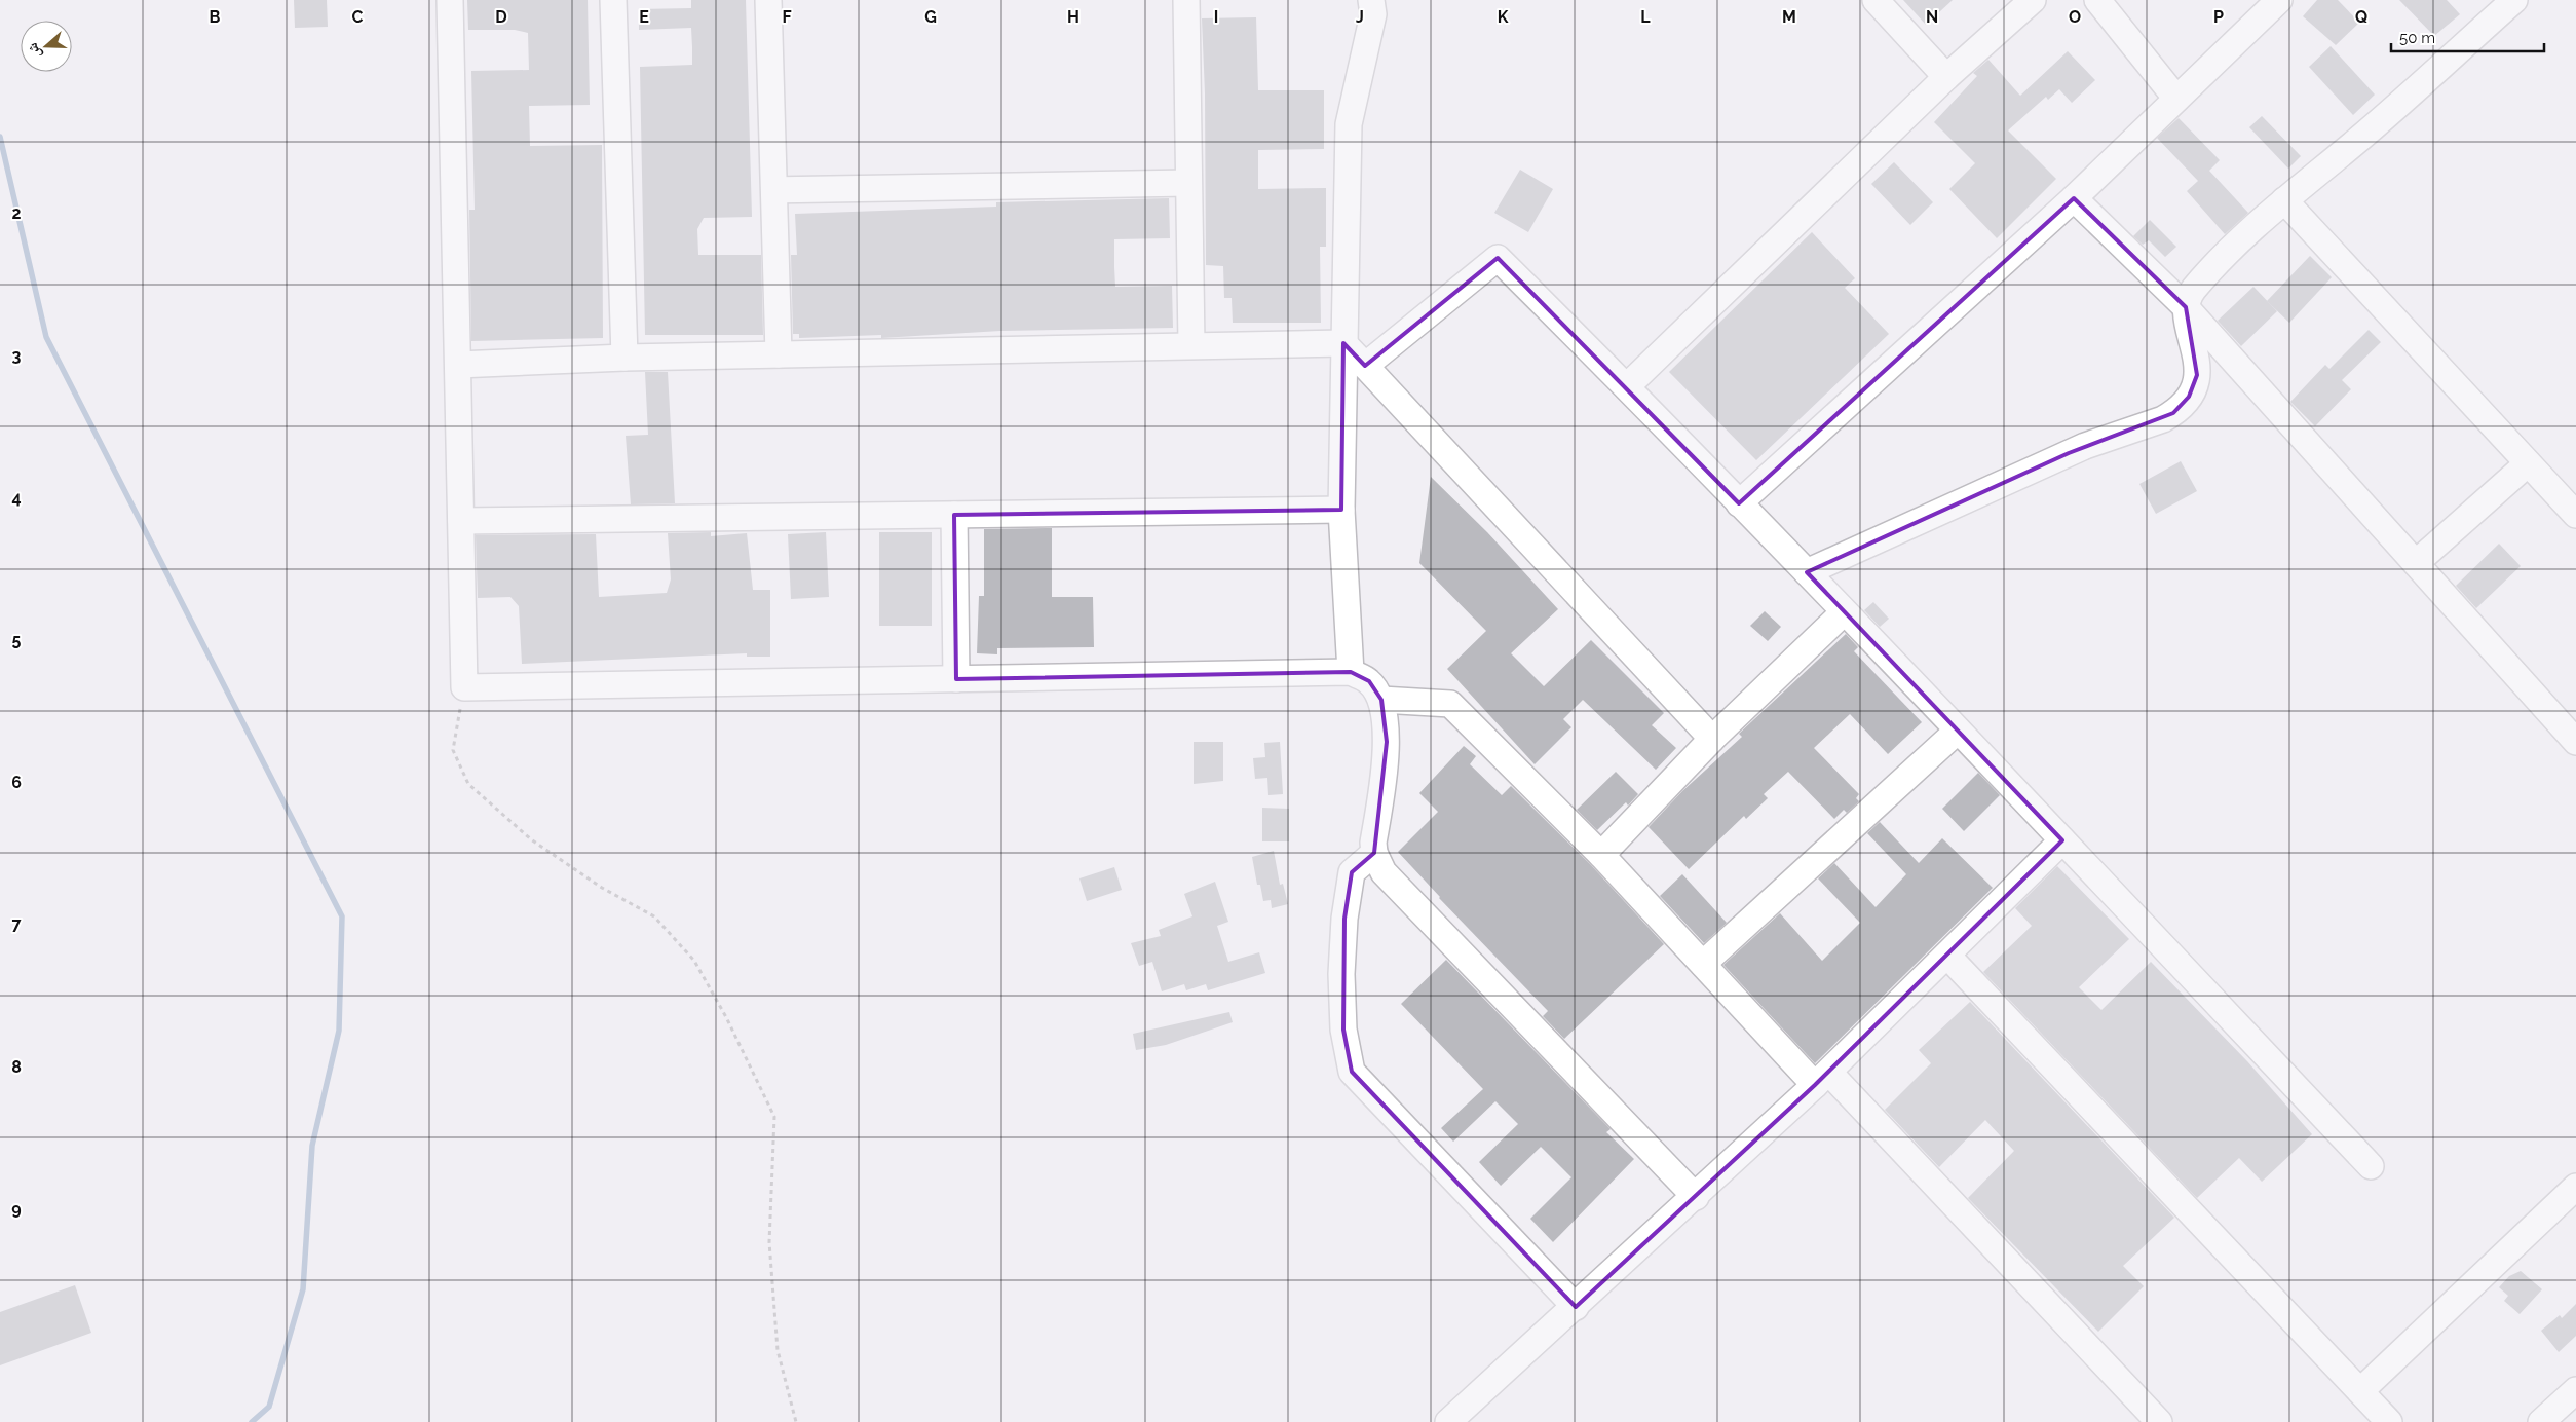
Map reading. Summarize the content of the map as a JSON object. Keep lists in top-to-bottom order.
{
  "scale_bar": "50 m",
  "north": "left",
  "grid": {
    "columns": [
      "B",
      "C",
      "D",
      "E",
      "F",
      "G",
      "H",
      "I",
      "J",
      "K",
      "L",
      "M",
      "N",
      "O",
      "P",
      "Q"
    ],
    "rows": [
      "2",
      "3",
      "4",
      "5",
      "6",
      "7",
      "8",
      "9"
    ]
  }
}
